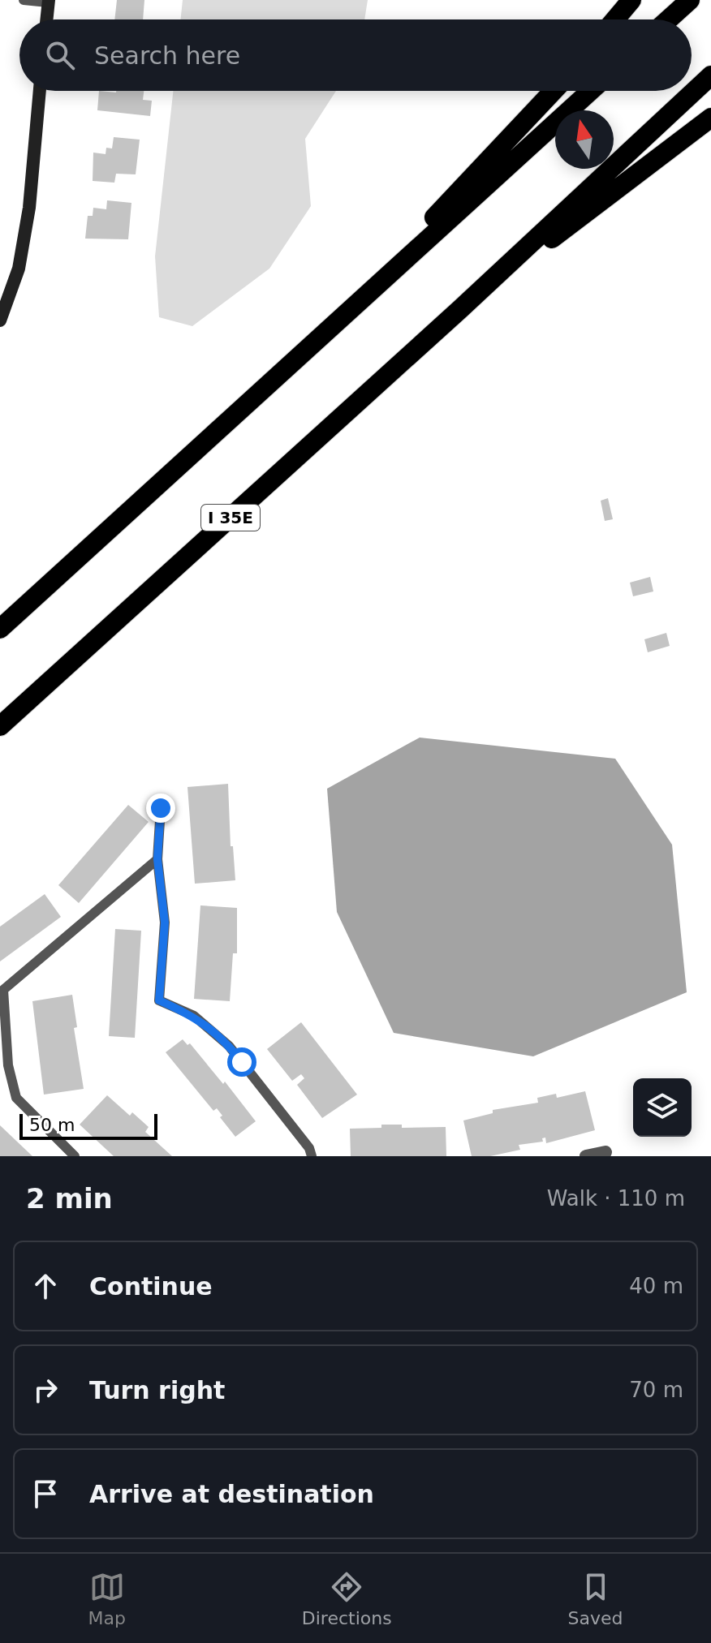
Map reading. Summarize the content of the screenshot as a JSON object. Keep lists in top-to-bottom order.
{
  "streets": {
    "highway": ["I 35E"]
  },
  "scale_bar": "50 m",
  "north": "top",
  "page": {
    "search": "Search here",
    "scale": "50 m",
    "heading": ["2 min", "Walk · 110 m"],
    "list": [
      ["Continue", "40 m"],
      ["Turn right", "70 m"],
      "Arrive at destination"
    ],
    "nav": ["Map", "Directions", "Saved"]
  }
}
